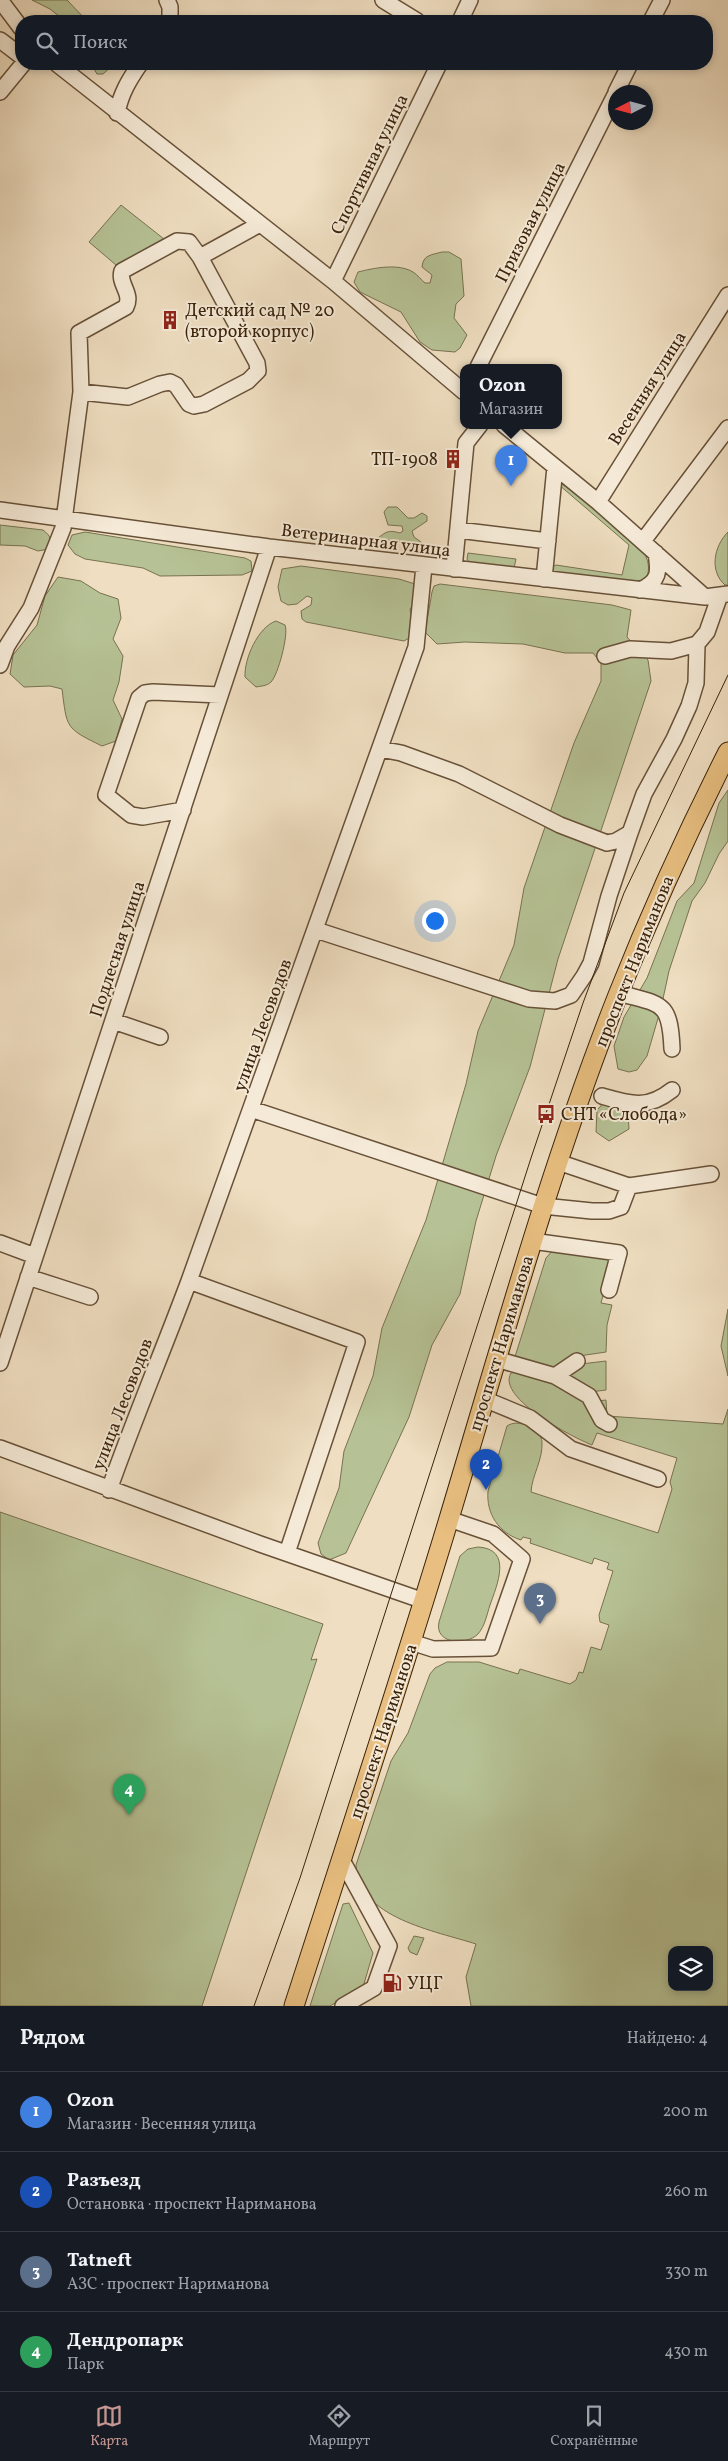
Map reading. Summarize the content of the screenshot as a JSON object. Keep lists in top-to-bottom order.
{
  "streets": {
    "main road": ["проспект Нариманова"],
    "street": [
      "Спортивная улица",
      "Призовая улица",
      "Весенняя улица",
      "Ветеринарная улица",
      "Подлесная улица",
      "улица Лесоводов"
    ]
  },
  "crossings": [
    ["Ветеринарная улица", "Подлесная улица"],
    ["Ветеринарная улица", "улица Лесоводов"]
  ],
  "places": {
    "building": ["Детский сад № 20 (второй корпус)", "ТП-1908"],
    "bus stop": ["СНТ «Слобода»"],
    "fuel station": ["УЦГ"]
  },
  "north": "left",
  "page": {
    "search": "Поиск",
    "popup": ["Ozon", "Магазин"],
    "pins": [
      "1",
      "2",
      "3",
      "4"
    ],
    "heading": ["Рядом", "Найдено: 4"],
    "list": [
      {
        "mark": "1",
        "name": "Ozon",
        "note": "Магазин · Весенняя улица",
        "value": "200 m"
      },
      {
        "mark": "2",
        "name": "Разъезд",
        "note": "Остановка · проспект Нариманова",
        "value": "260 m"
      },
      {
        "mark": "3",
        "name": "Tatneft",
        "note": "АЗС · проспект Нариманова",
        "value": "330 m"
      },
      {
        "mark": "4",
        "name": "Дендропарк",
        "note": "Парк",
        "value": "430 m"
      }
    ],
    "nav": ["Карта", "Маршрут", "Сохранённые"]
  }
}
